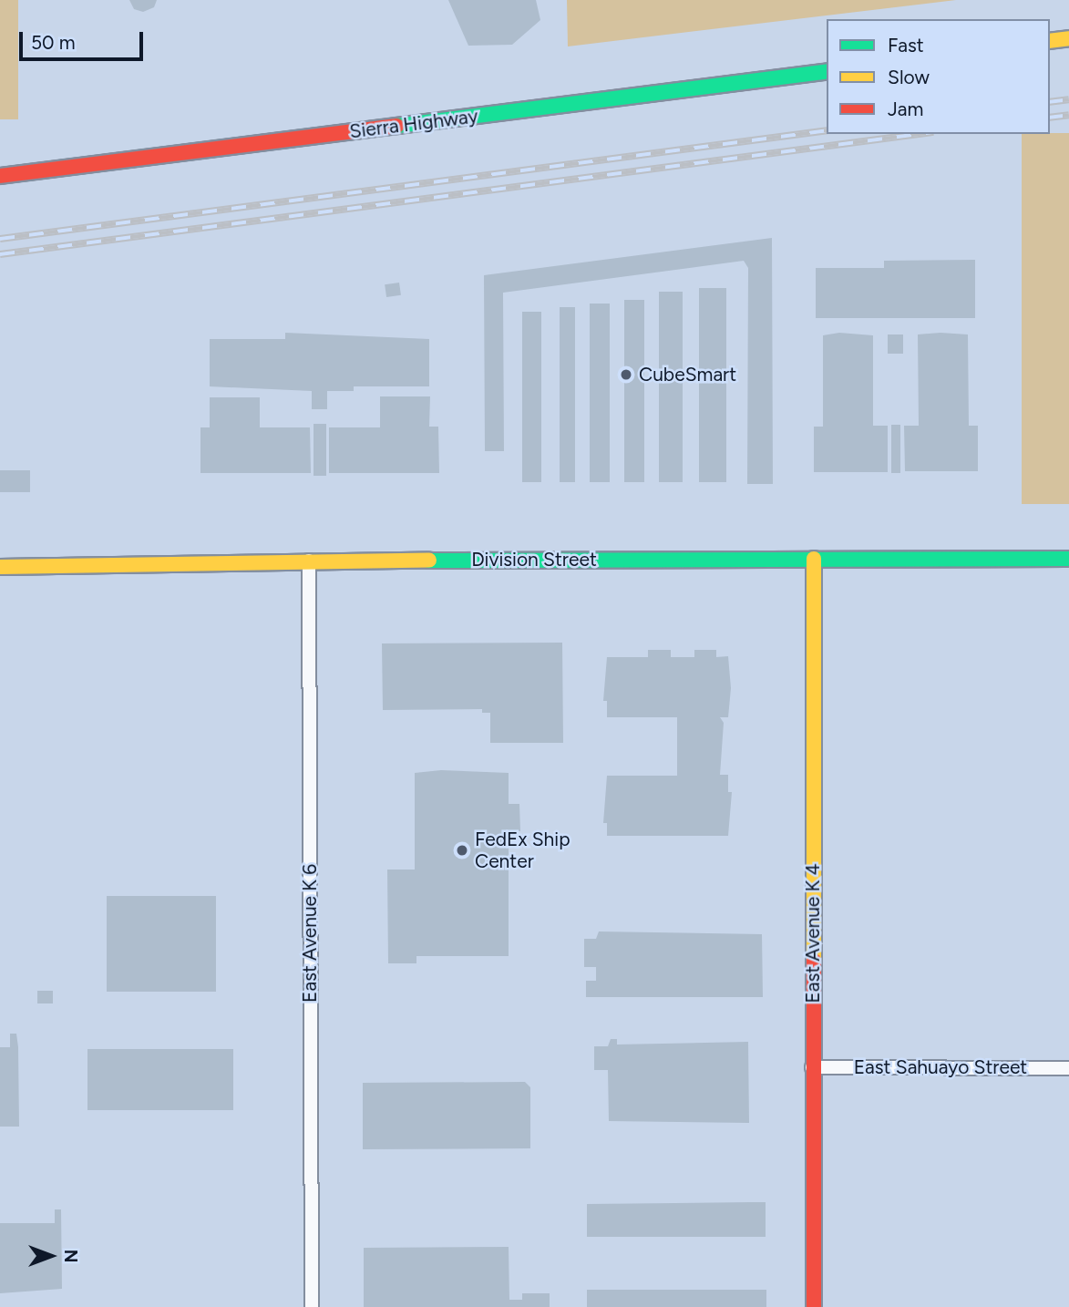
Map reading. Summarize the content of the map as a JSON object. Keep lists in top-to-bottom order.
{
  "streets": {
    "main road": ["Sierra Highway", "Division Street", "East Avenue K 4"],
    "street": ["East Avenue K 6", "East Sahuayo Street"]
  },
  "crossings": [
    ["Division Street", "East Avenue K 6"],
    ["Division Street", "East Avenue K 4"],
    ["East Avenue K 4", "East Sahuayo Street"]
  ],
  "places": ["CubeSmart", "FedEx Ship Center"],
  "legend": ["Fast", "Slow", "Jam"],
  "scale_bar": "50 m",
  "north": "right"
}
